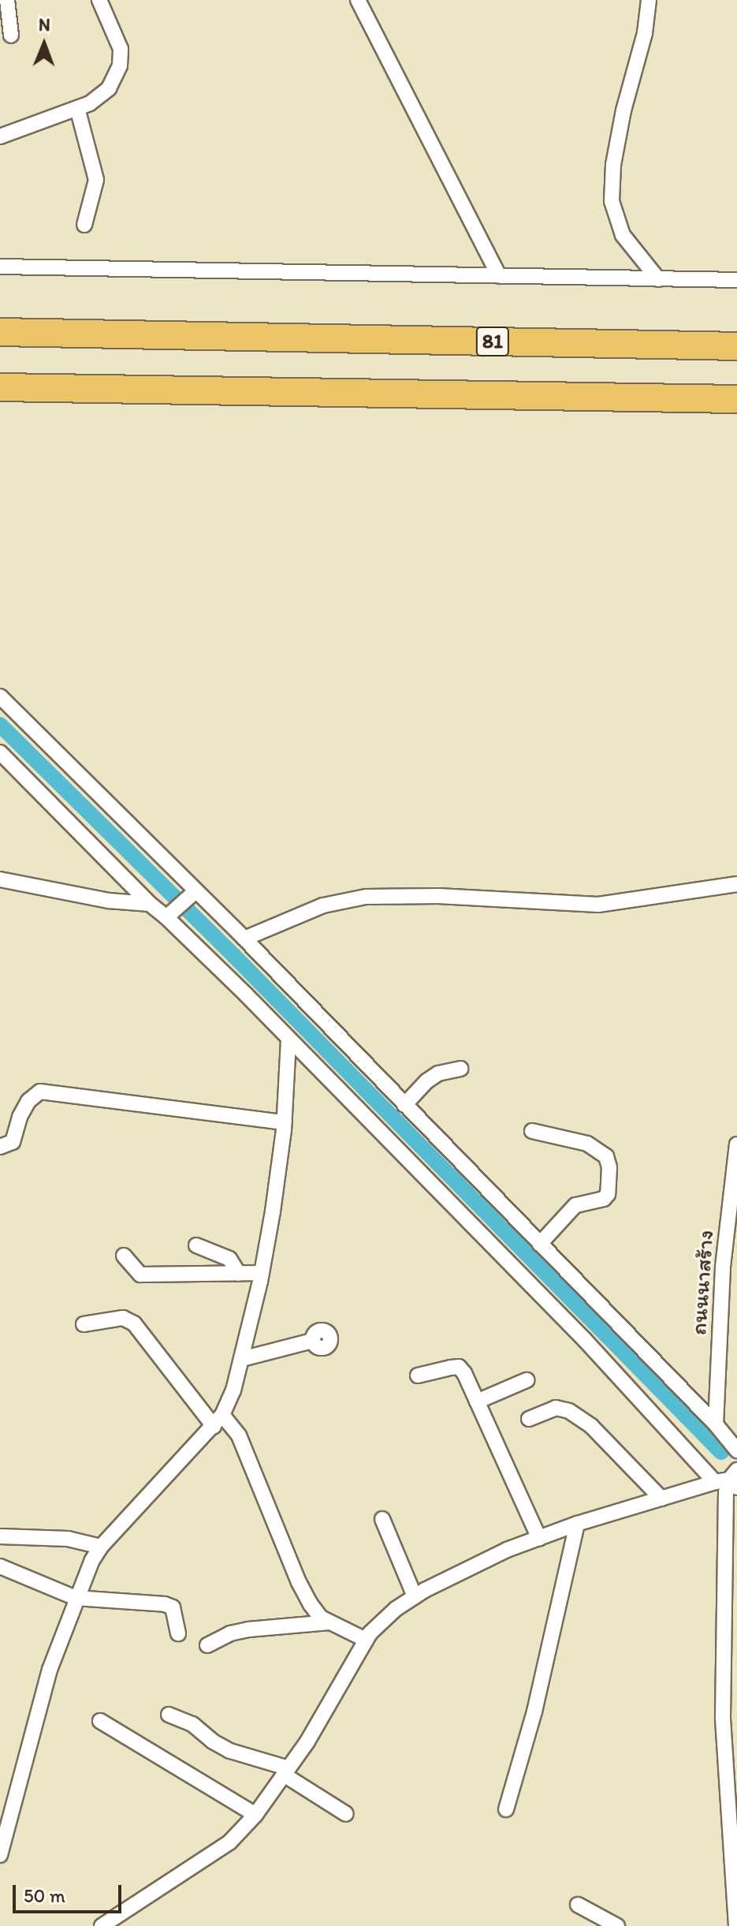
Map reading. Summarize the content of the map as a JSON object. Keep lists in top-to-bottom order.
{
  "streets": {
    "highway": ["81"],
    "street": ["ถนนนาสร้าง"]
  },
  "scale_bar": "50 m",
  "north": "top"
}
